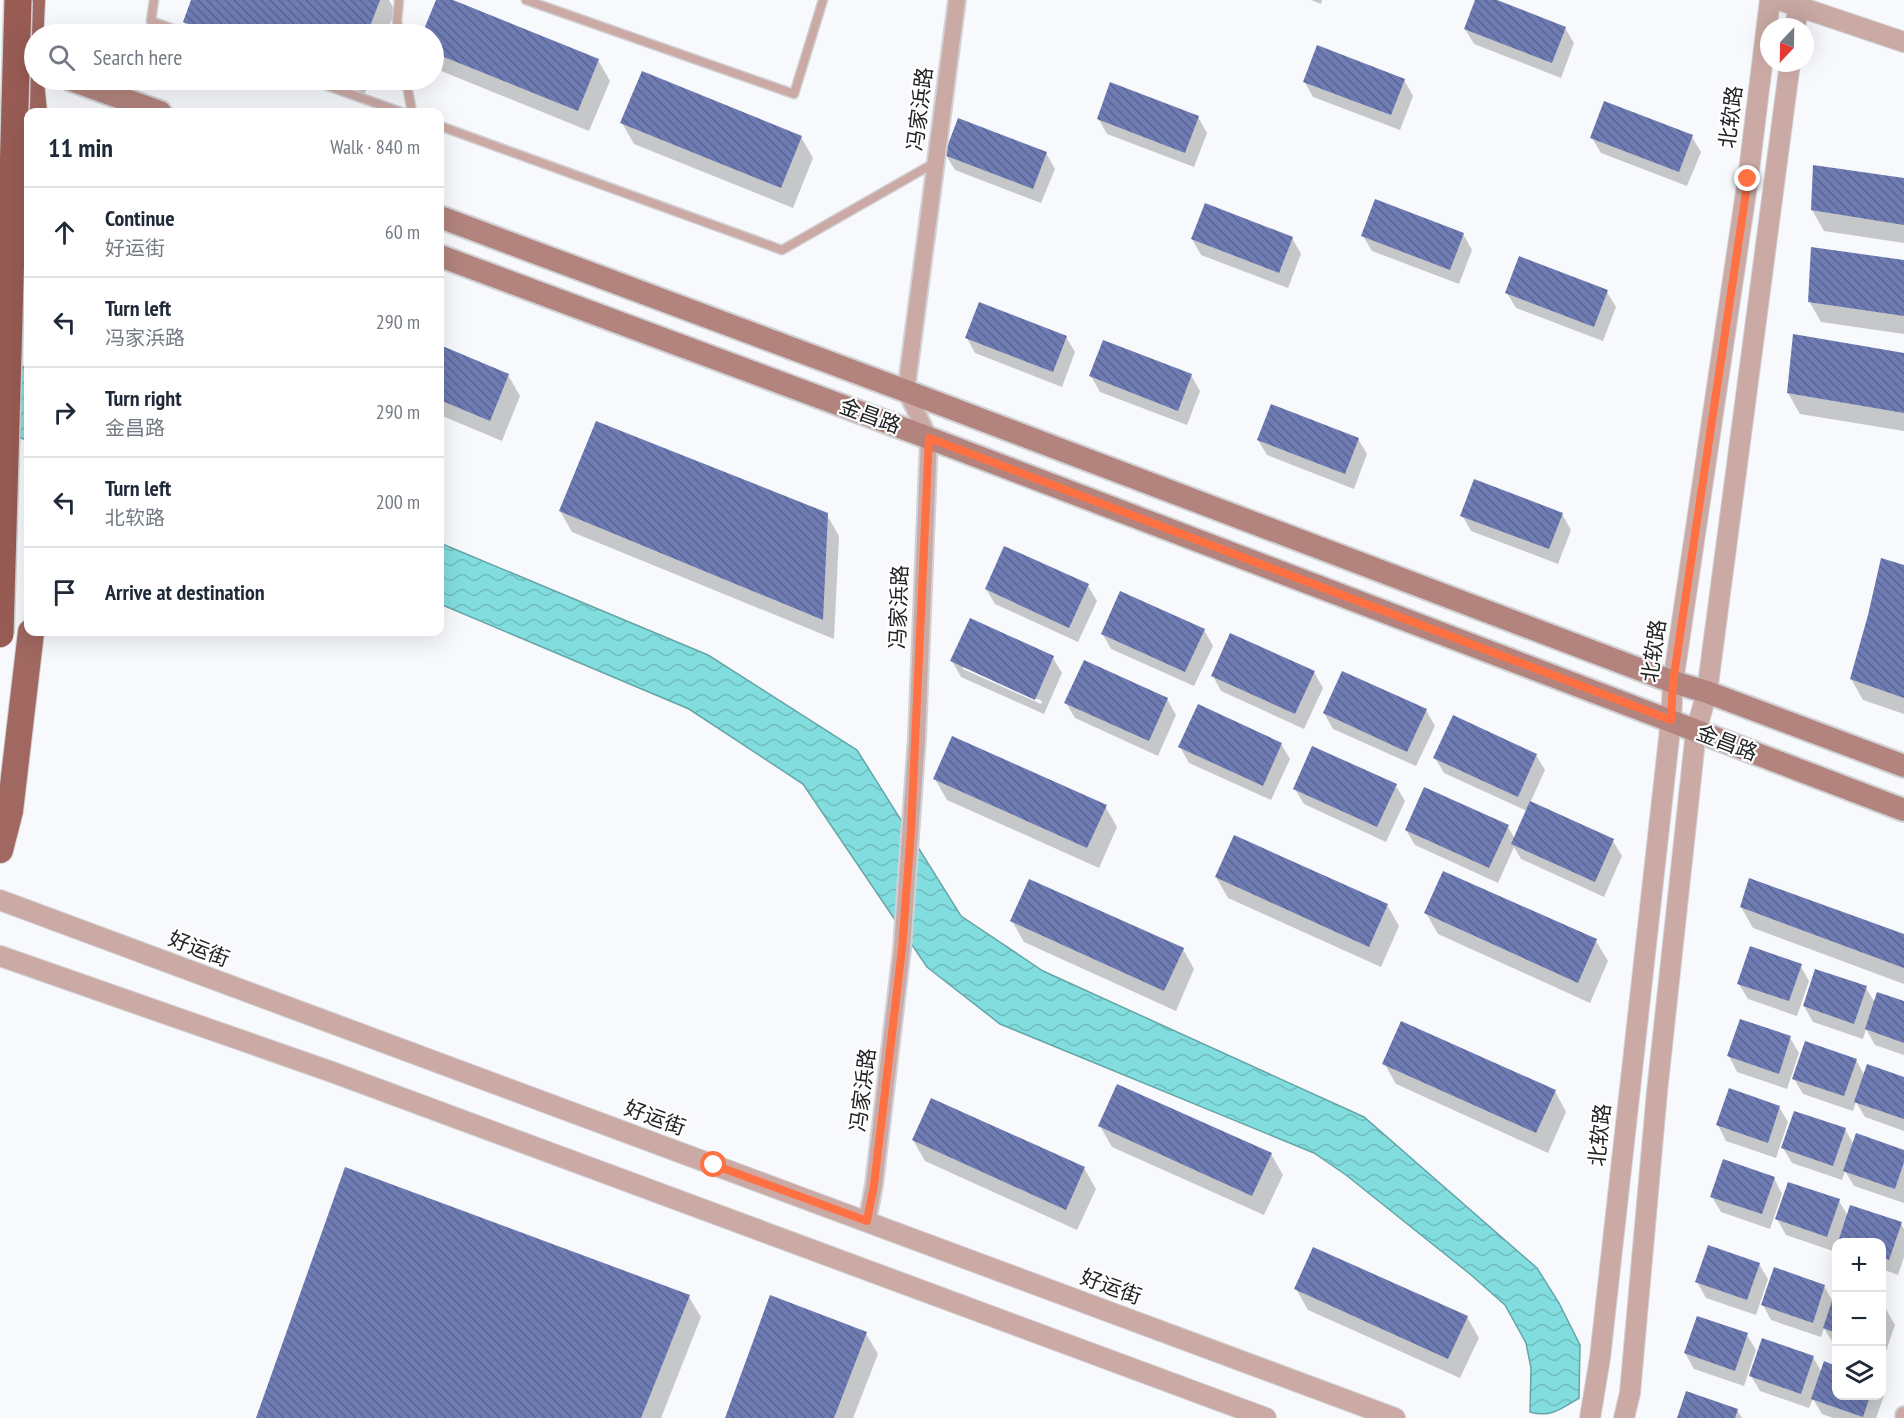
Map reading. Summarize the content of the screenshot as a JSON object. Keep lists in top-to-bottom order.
{
  "streets": {
    "main road": ["金昌路"],
    "street": ["冯家浜路", "北软路", "好运街"]
  },
  "crossings": [
    ["冯家浜路", "金昌路"],
    ["冯家浜路", "好运街"],
    ["北软路", "金昌路"]
  ],
  "north": "bottom",
  "page": {
    "search": "Search here",
    "heading": ["11 min", "Walk · 840 m"],
    "list": [
      ["Continue", "好运街", "60 m"],
      ["Turn left", "冯家浜路", "290 m"],
      ["Turn right", "金昌路", "290 m"],
      ["Turn left", "北软路", "200 m"],
      "Arrive at destination"
    ],
    "map_buttons": ["+", "−"]
  }
}
